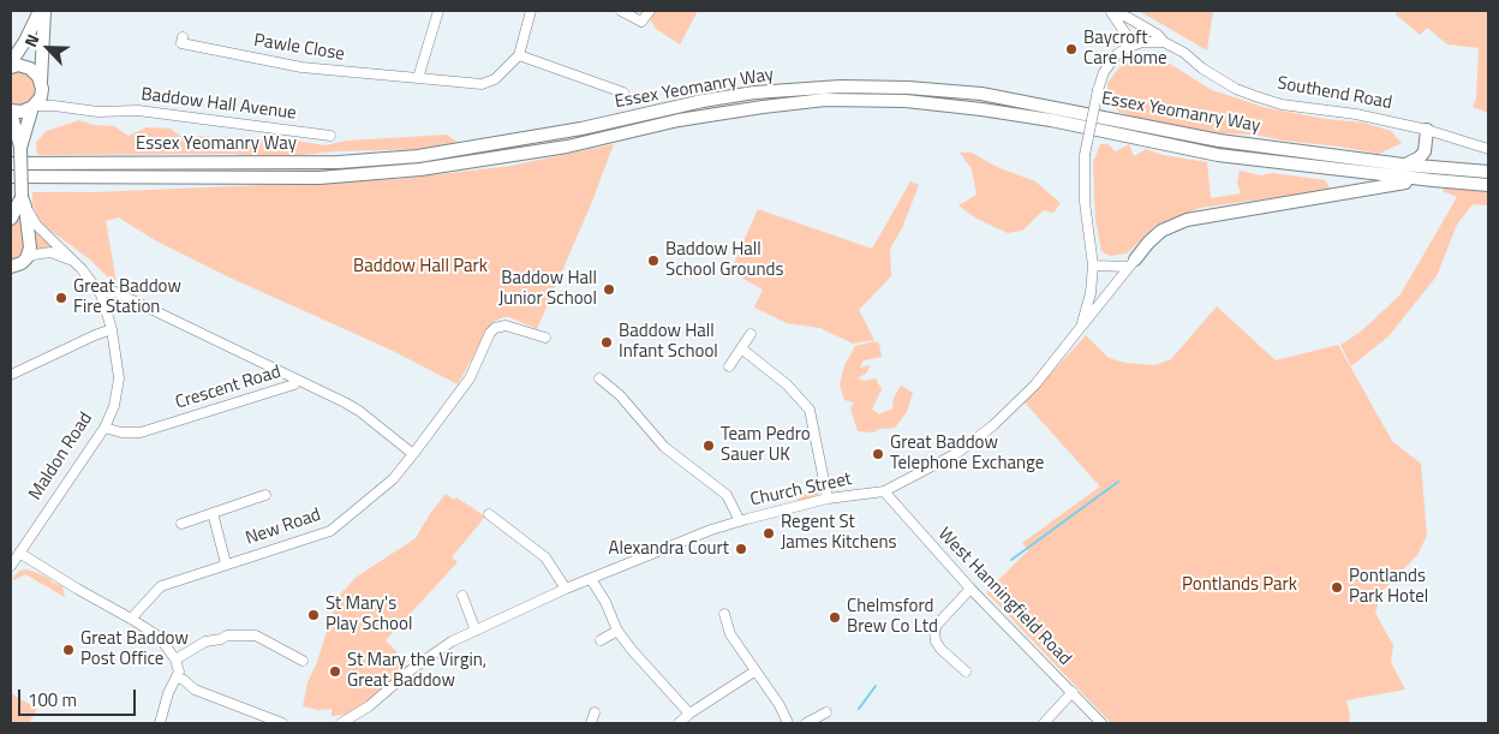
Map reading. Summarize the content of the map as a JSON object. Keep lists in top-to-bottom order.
{
  "streets": {
    "main road": ["Essex Yeomanry Way"],
    "street": [
      "Pawle Close",
      "Southend Road",
      "Baddow Hall Avenue",
      "Crescent Road",
      "Maldon Road",
      "Church Street",
      "New Road",
      "West Hanningfield Road"
    ]
  },
  "crossings": [
    ["Crescent Road", "Maldon Road"],
    ["Crescent Road", "New Road"],
    ["Church Street", "West Hanningfield Road"]
  ],
  "parks": ["Baddow Hall Park", "Pontlands Park"],
  "places": [
    "Baycroft Care Home",
    "Baddow Hall School Grounds",
    "Baddow Hall Junior School",
    "Great Baddow Fire Station",
    "Baddow Hall Infant School",
    "Team Pedro Sauer UK",
    "Great Baddow Telephone Exchange",
    "Regent St James Kitchens",
    "Alexandra Court",
    "Pontlands Park Hotel",
    "St Mary's Play School",
    "Chelmsford Brew Co Ltd",
    "Great Baddow Post Office",
    "St Mary the Virgin, Great Baddow"
  ],
  "scale_bar": "100 m",
  "north": "top left"
}
